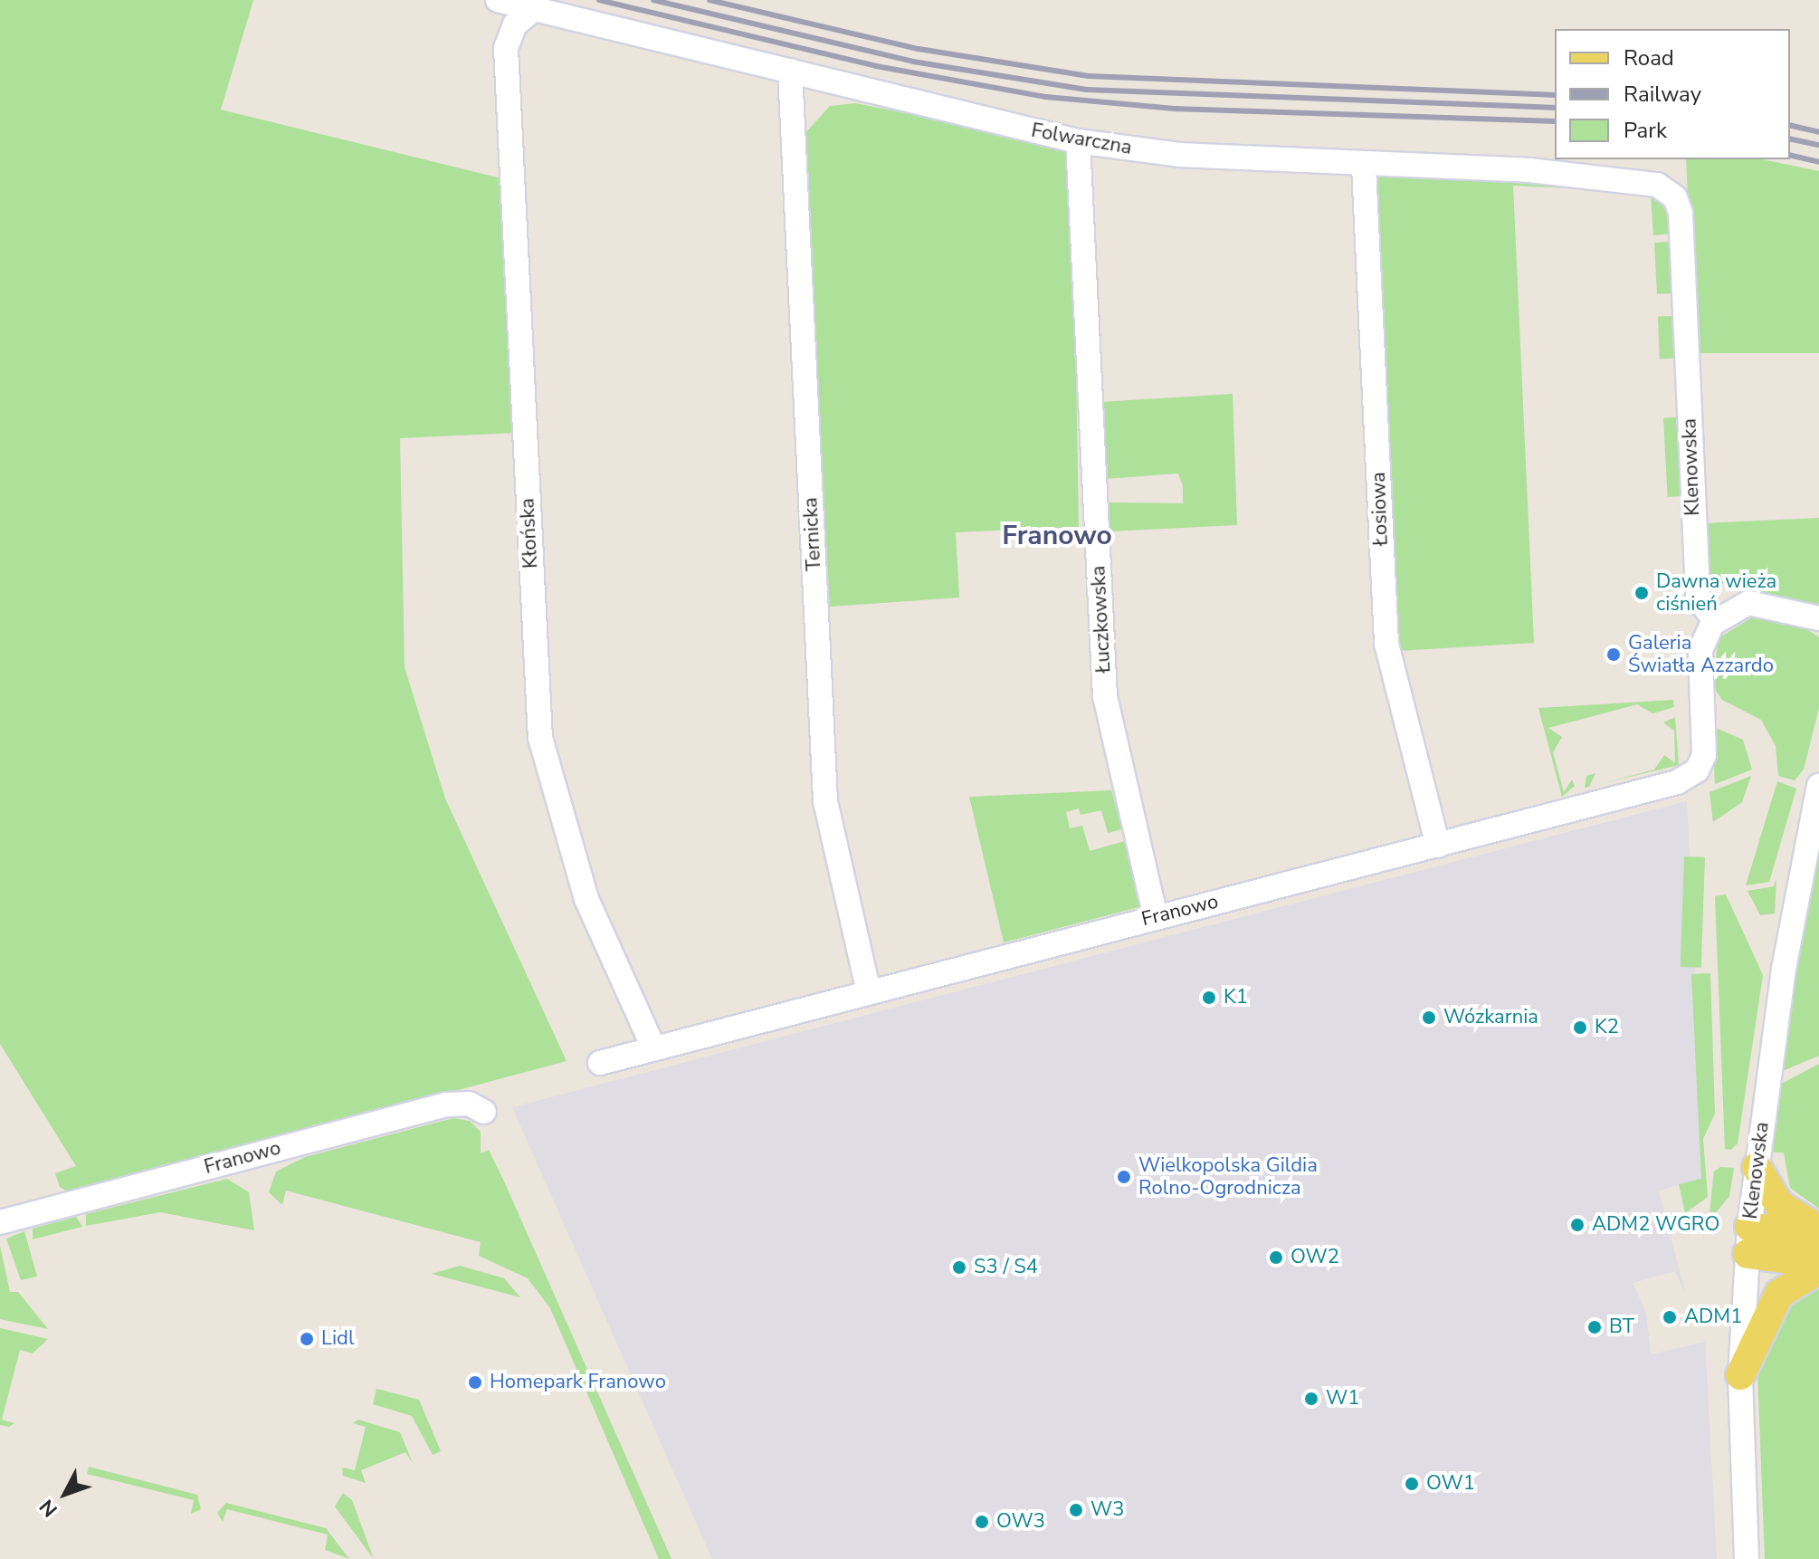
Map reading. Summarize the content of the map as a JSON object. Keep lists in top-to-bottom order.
{
  "streets": {
    "street": [
      "Folwarczna",
      "Klenowska",
      "Łosiowa",
      "Kłońska",
      "Ternicka",
      "Łuczkowska",
      "Franowo"
    ]
  },
  "crossings": [
    ["Folwarczna", "Klenowska"],
    ["Folwarczna", "Łosiowa"],
    ["Folwarczna", "Kłońska"],
    ["Folwarczna", "Ternicka"],
    ["Folwarczna", "Łuczkowska"],
    ["Klenowska", "Franowo"],
    ["Łosiowa", "Franowo"],
    ["Kłońska", "Franowo"],
    ["Ternicka", "Franowo"],
    ["Łuczkowska", "Franowo"]
  ],
  "districts": ["Franowo"],
  "places": [
    "Dawna wieża ciśnień",
    "Galeria Światła Azzardo",
    "K1",
    "Wózkarnia",
    "K2",
    "Wielkopolska Gildia Rolno-Ogrodnicza",
    "ADM2 WGRO",
    "OW2",
    "S3 / S4",
    "ADM1",
    "BT",
    "Lidl",
    "Homepark Franowo",
    "W1",
    "OW1",
    "W3",
    "OW3"
  ],
  "legend": ["Road", "Railway", "Park"],
  "north": "bottom left"
}
